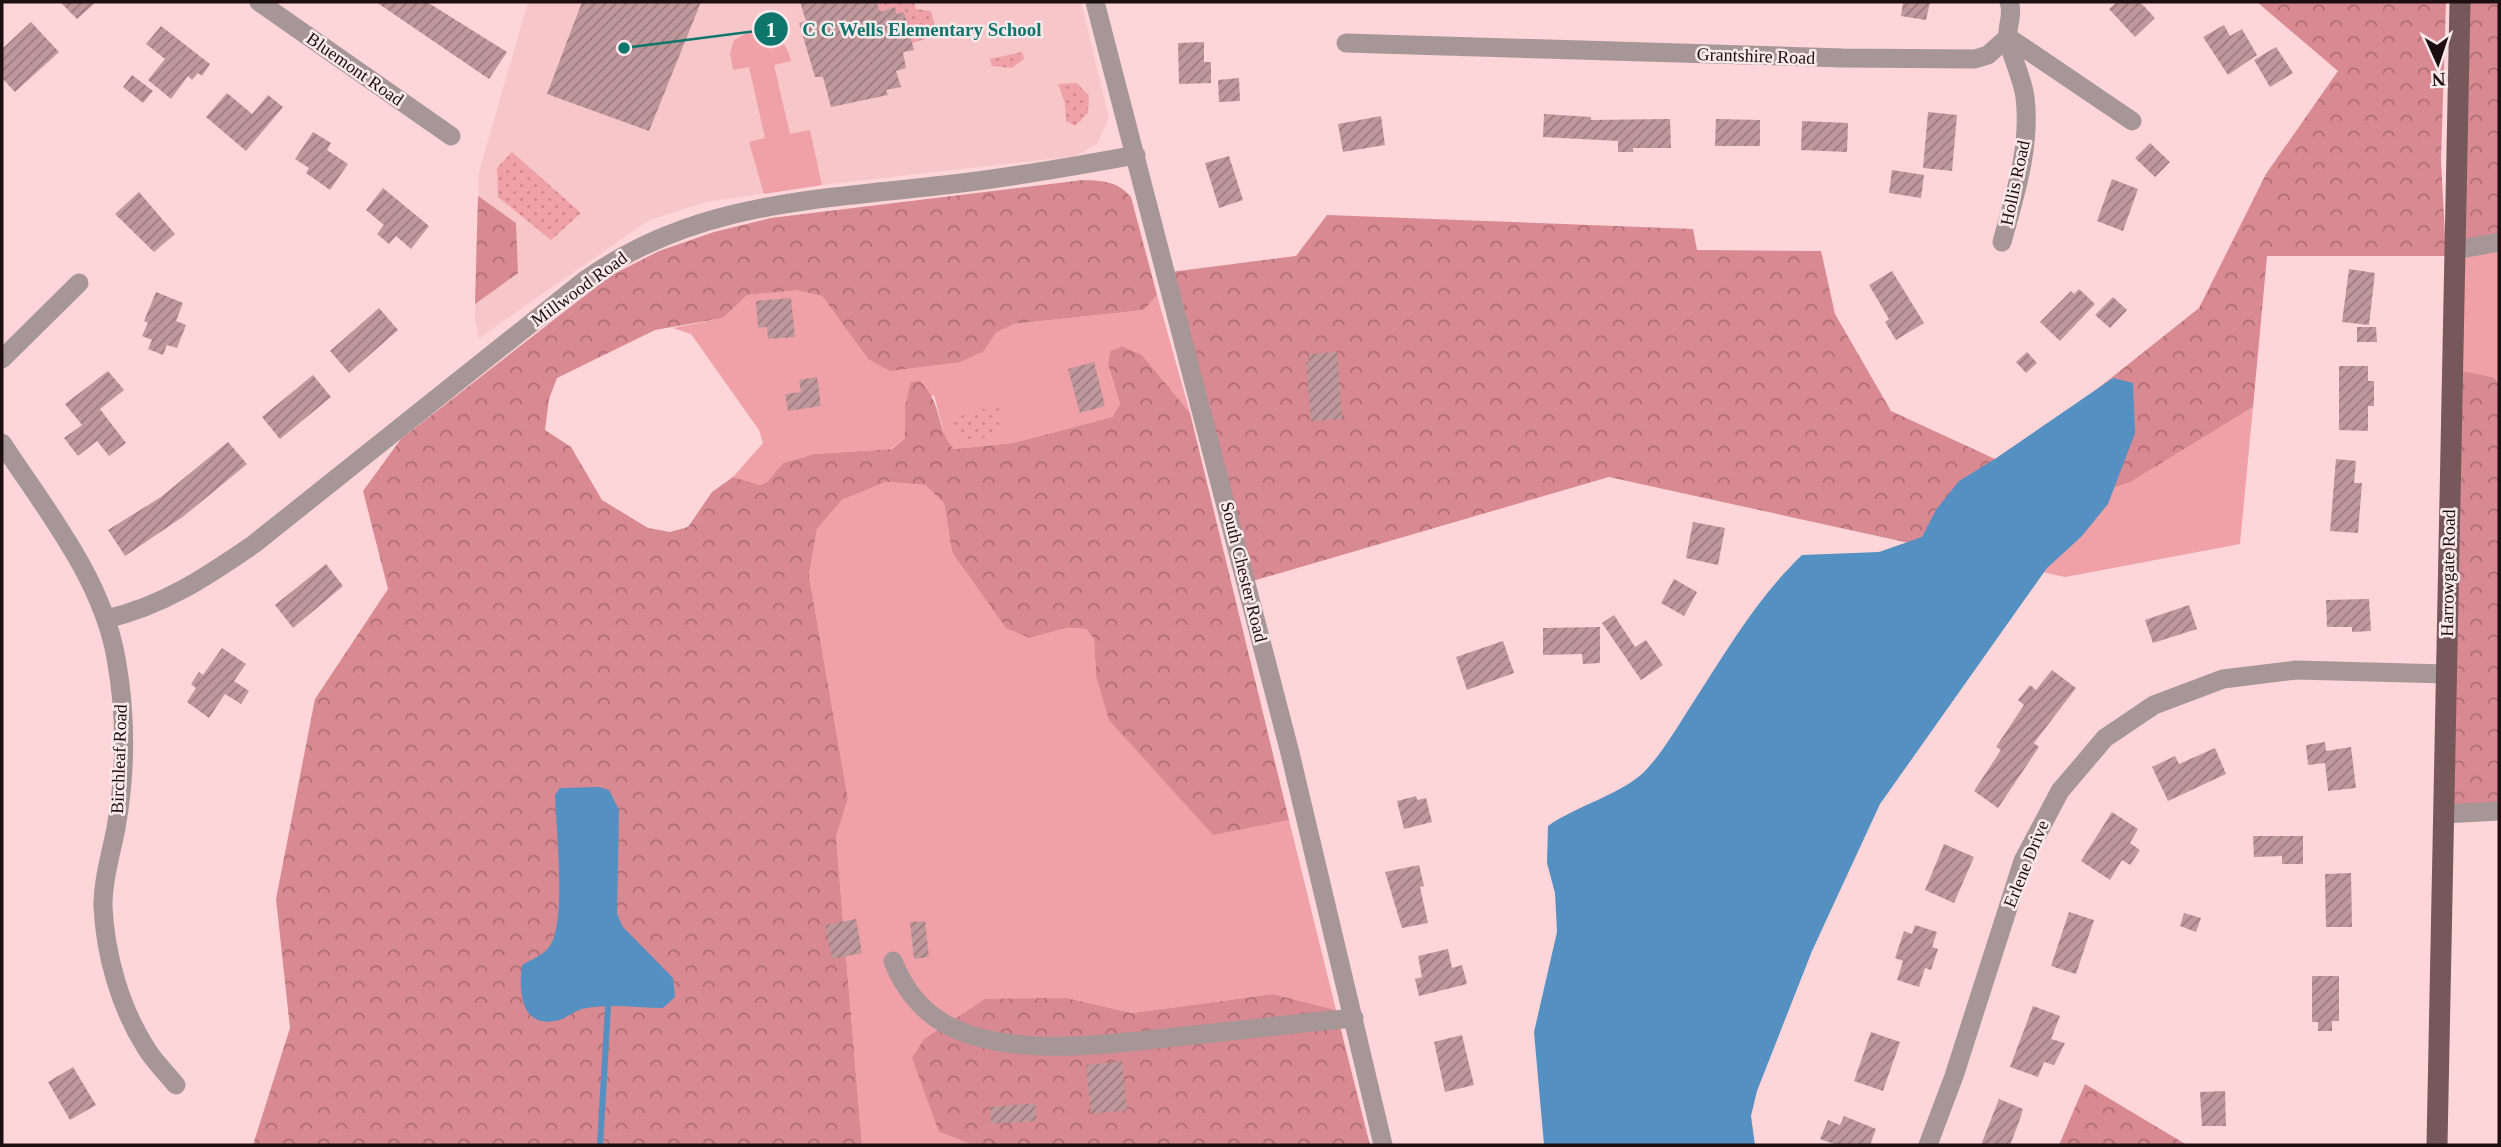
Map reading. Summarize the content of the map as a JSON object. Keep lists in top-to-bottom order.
{
  "streets": {
    "main road": ["Harrowgate Road"],
    "street": [
      "Grantshire Road",
      "Bluemont Road",
      "Hollis Road",
      "Millwood Road",
      "South Chester Road",
      "Birchleaf Road",
      "Erlene Drive"
    ]
  },
  "crossings": [
    ["Grantshire Road", "Hollis Road"],
    ["Millwood Road", "South Chester Road"],
    ["Millwood Road", "Birchleaf Road"],
    ["Harrowgate Road", "Erlene Drive"]
  ],
  "places": ["C C Wells Elementary School"],
  "north": "bottom"
}
